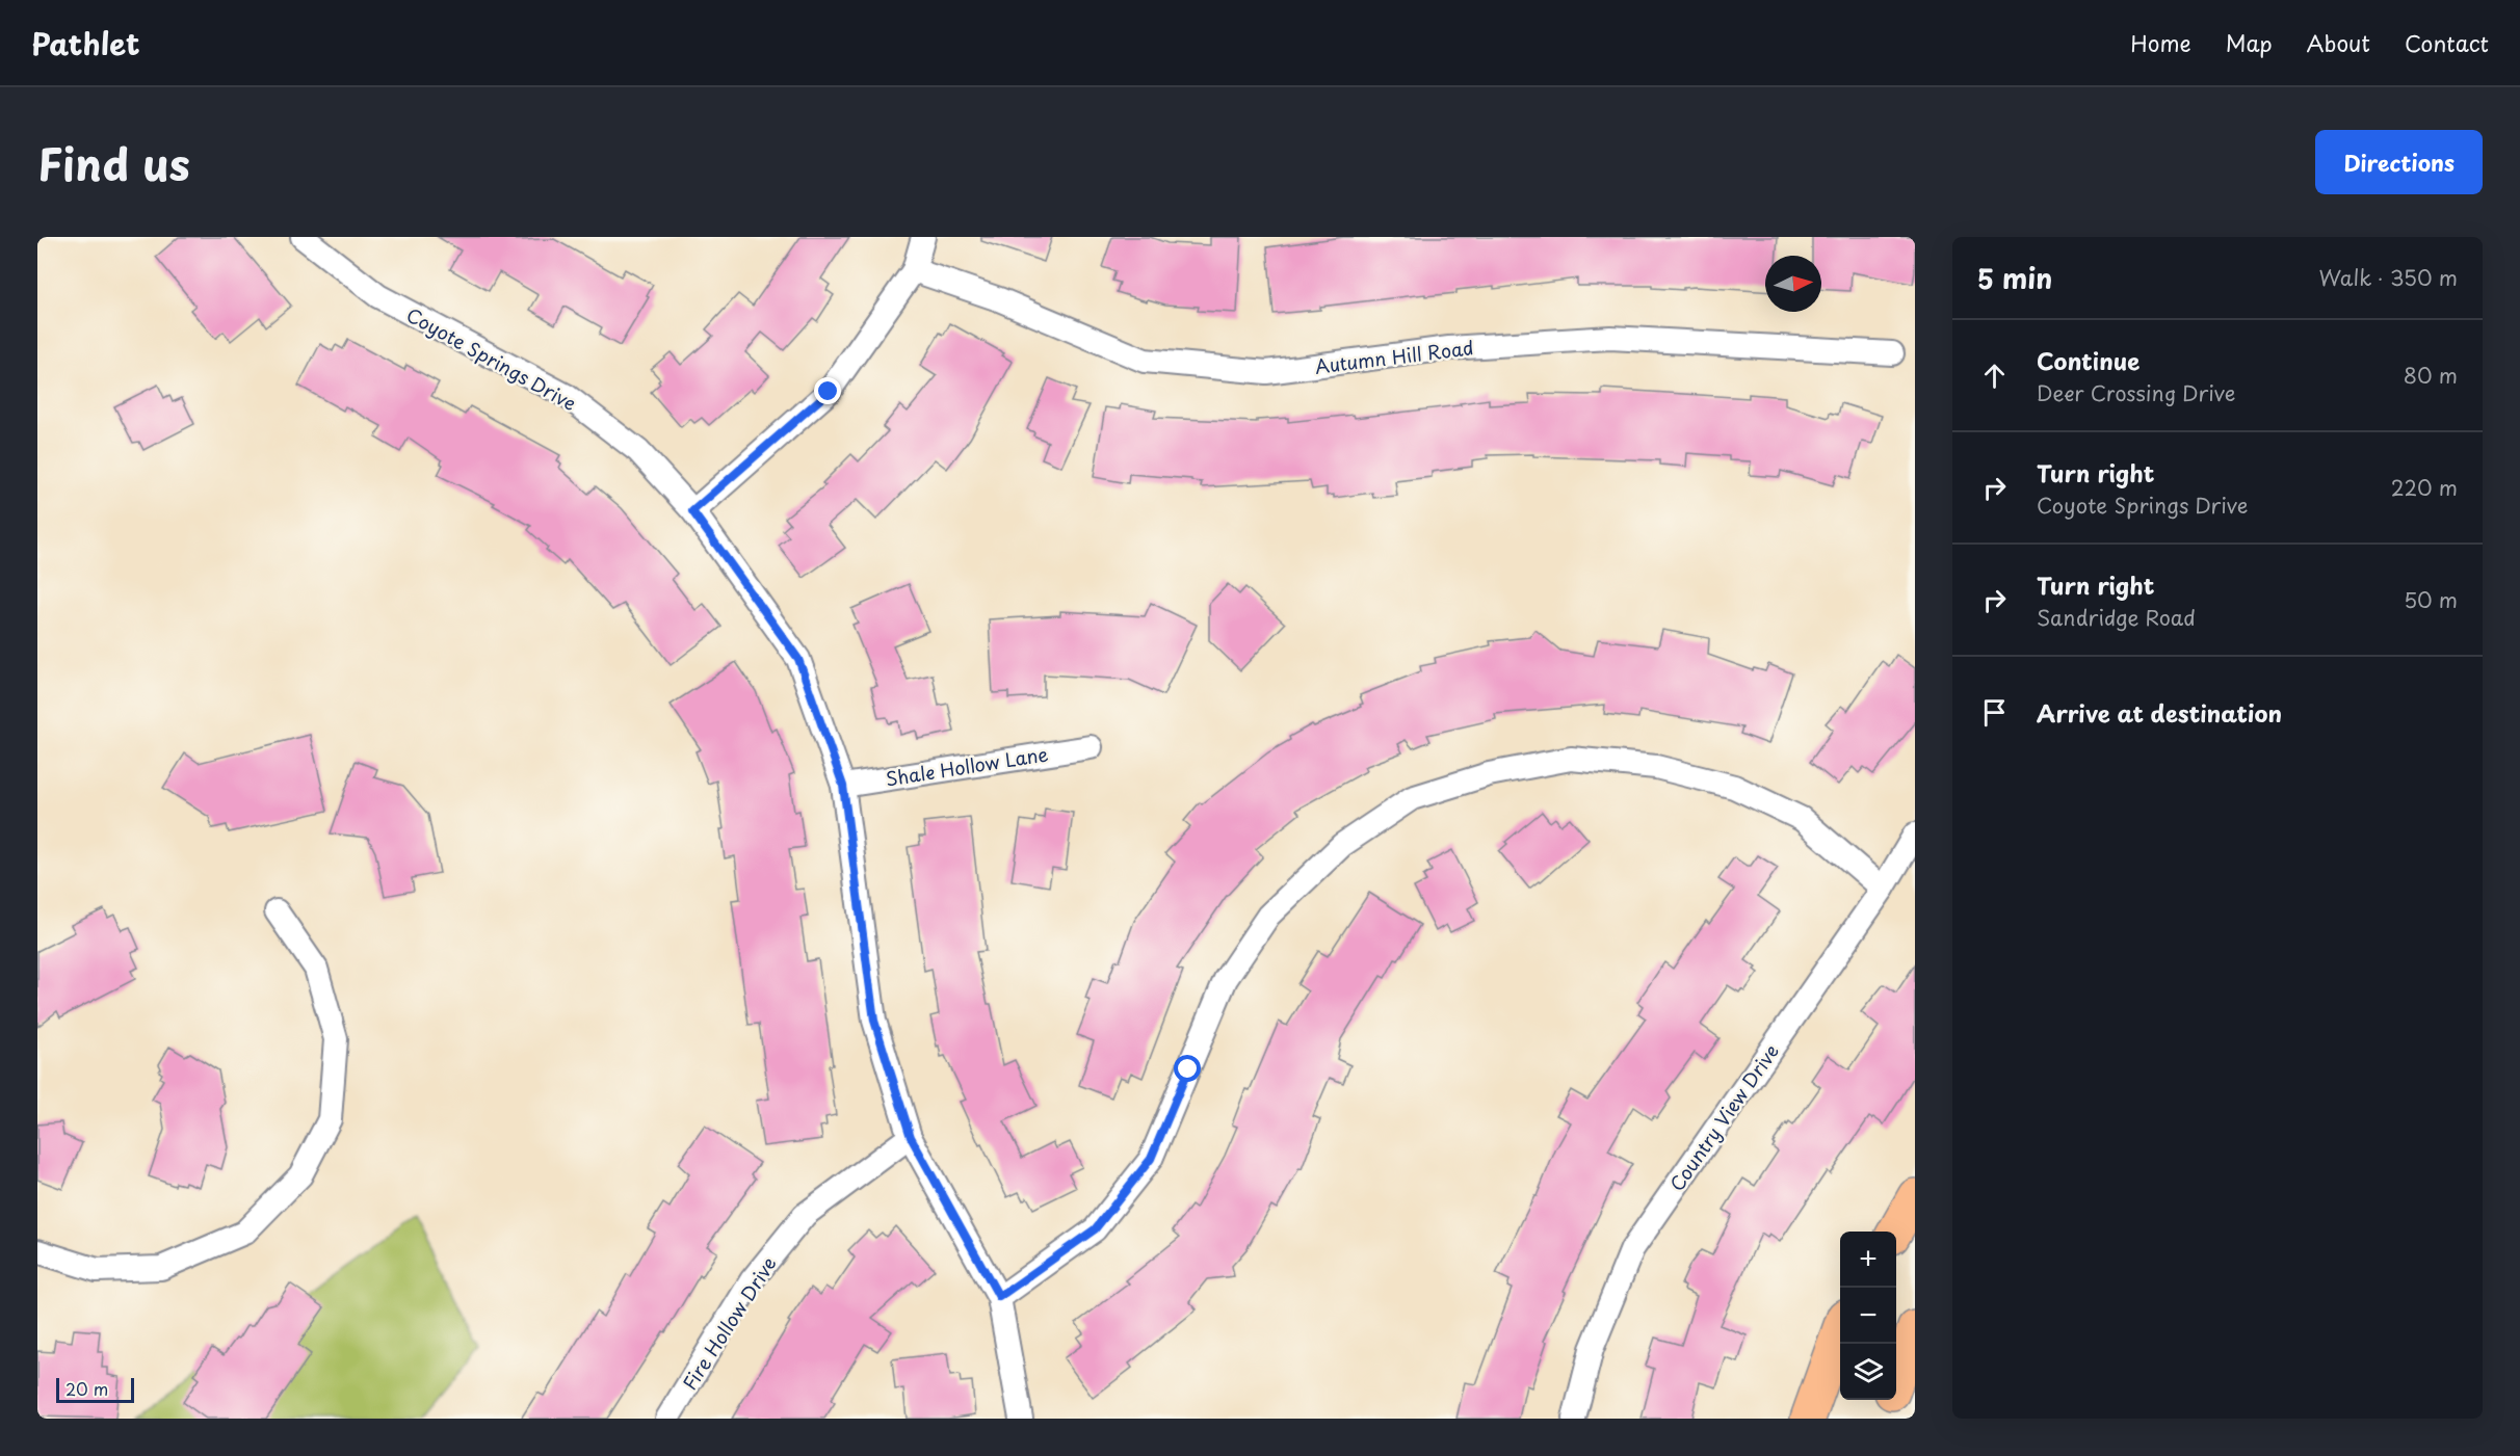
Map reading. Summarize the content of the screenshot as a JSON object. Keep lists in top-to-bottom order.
{
  "streets": {
    "street": [
      "Autumn Hill Road",
      "Coyote Springs Drive",
      "Shale Hollow Lane",
      "Country View Drive",
      "Fire Hollow Drive"
    ]
  },
  "crossings": [
    ["Coyote Springs Drive", "Shale Hollow Lane"],
    ["Coyote Springs Drive", "Fire Hollow Drive"]
  ],
  "scale_bar": "20 m",
  "north": "right",
  "page": {
    "header": "Pathlet",
    "nav": [
      "Home",
      "Map",
      "About",
      "Contact"
    ],
    "title": "Find us",
    "buttons": "Directions",
    "heading": ["5 min", "Walk · 350 m"],
    "list": [
      ["Continue", "Deer Crossing Drive", "80 m"],
      ["Turn right", "Coyote Springs Drive", "220 m"],
      ["Turn right", "Sandridge Road", "50 m"],
      "Arrive at destination"
    ],
    "map_buttons": ["+", "−"],
    "scale": "20 m"
  }
}
